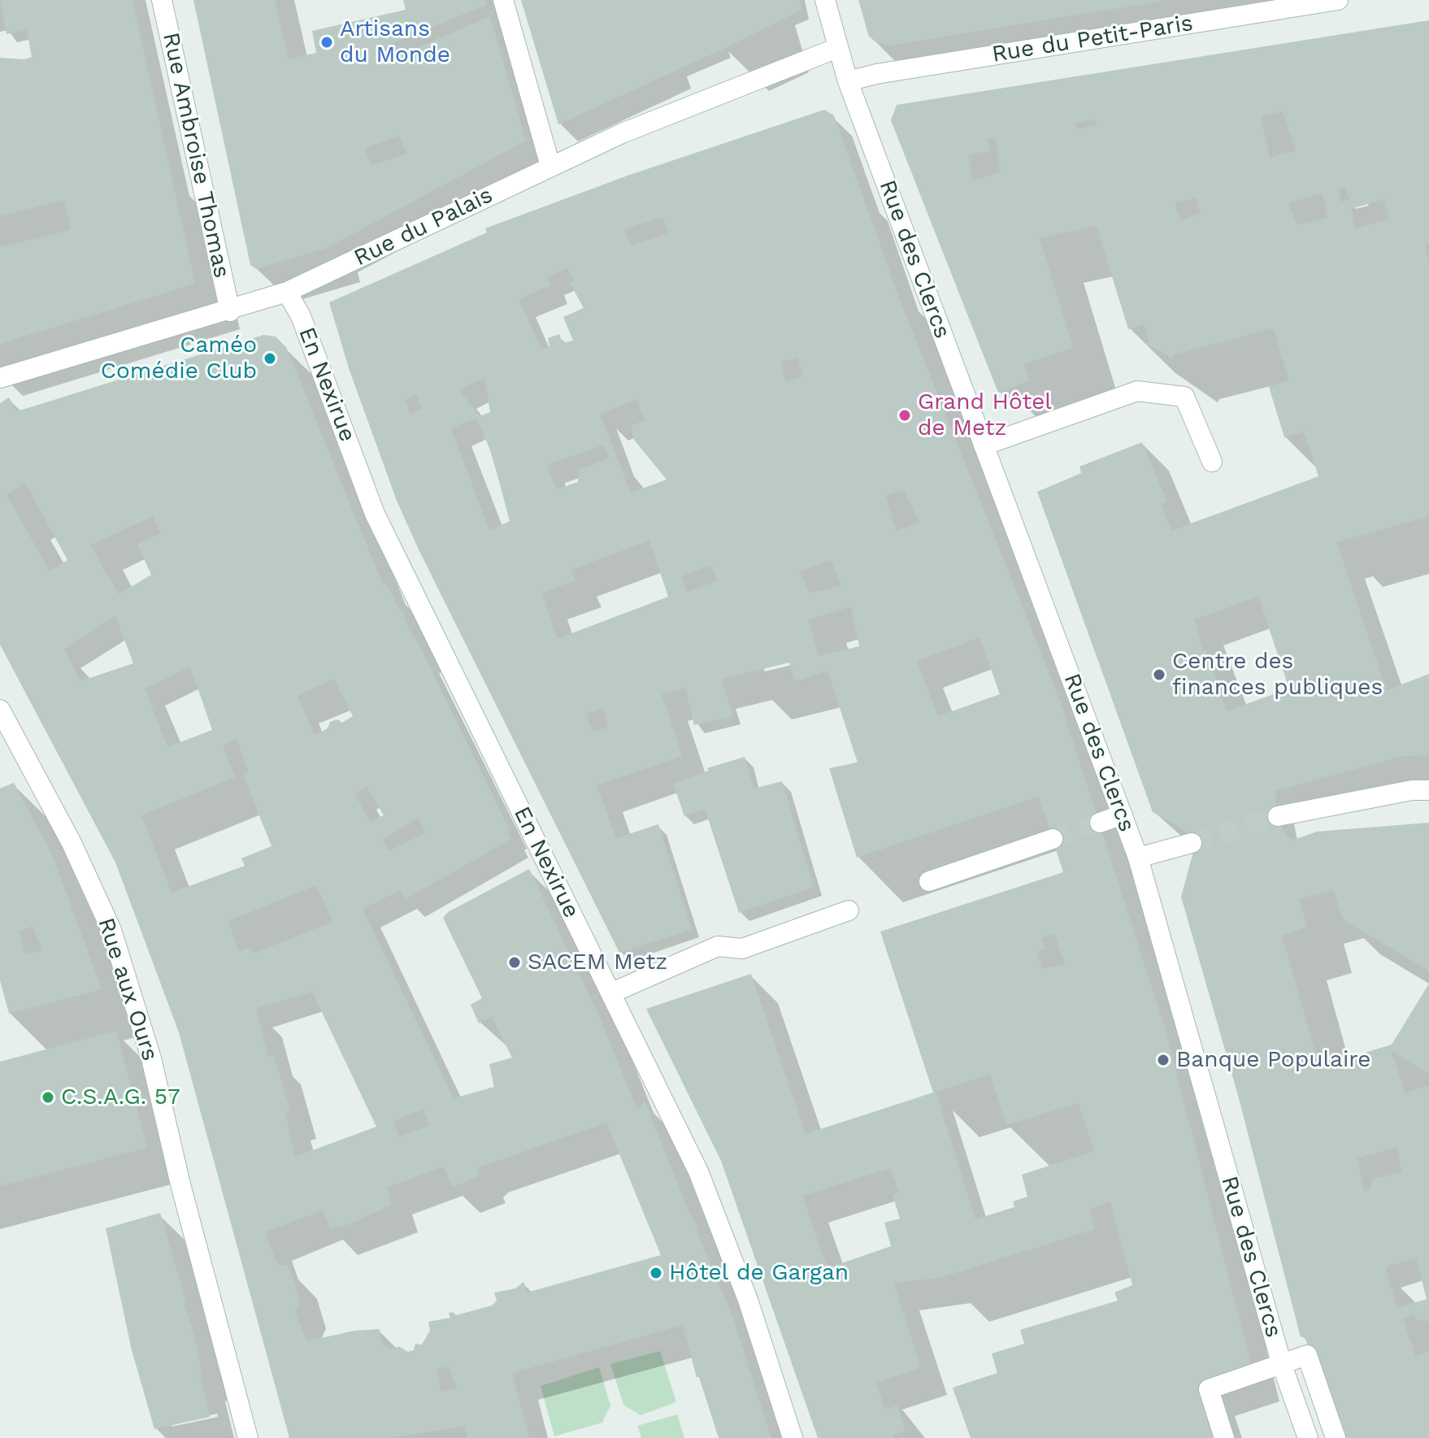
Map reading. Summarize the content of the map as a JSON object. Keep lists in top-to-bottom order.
{
  "streets": {
    "street": [
      "Rue du Petit-Paris",
      "Rue Ambroise Thomas",
      "Rue du Palais",
      "Rue des Clercs",
      "En Nexirue",
      "Rue aux Ours"
    ]
  },
  "crossings": [
    ["Rue du Petit-Paris", "Rue des Clercs"],
    ["Rue Ambroise Thomas", "Rue du Palais"],
    ["Rue du Palais", "Rue des Clercs"],
    ["Rue du Palais", "En Nexirue"]
  ],
  "places": [
    "Artisans du Monde",
    "Caméo Comédie Club",
    "Grand Hôtel de Metz",
    "Centre des finances publiques",
    "SACEM Metz",
    "Banque Populaire",
    "C.S.A.G. 57",
    "Hôtel de Gargan"
  ]
}
